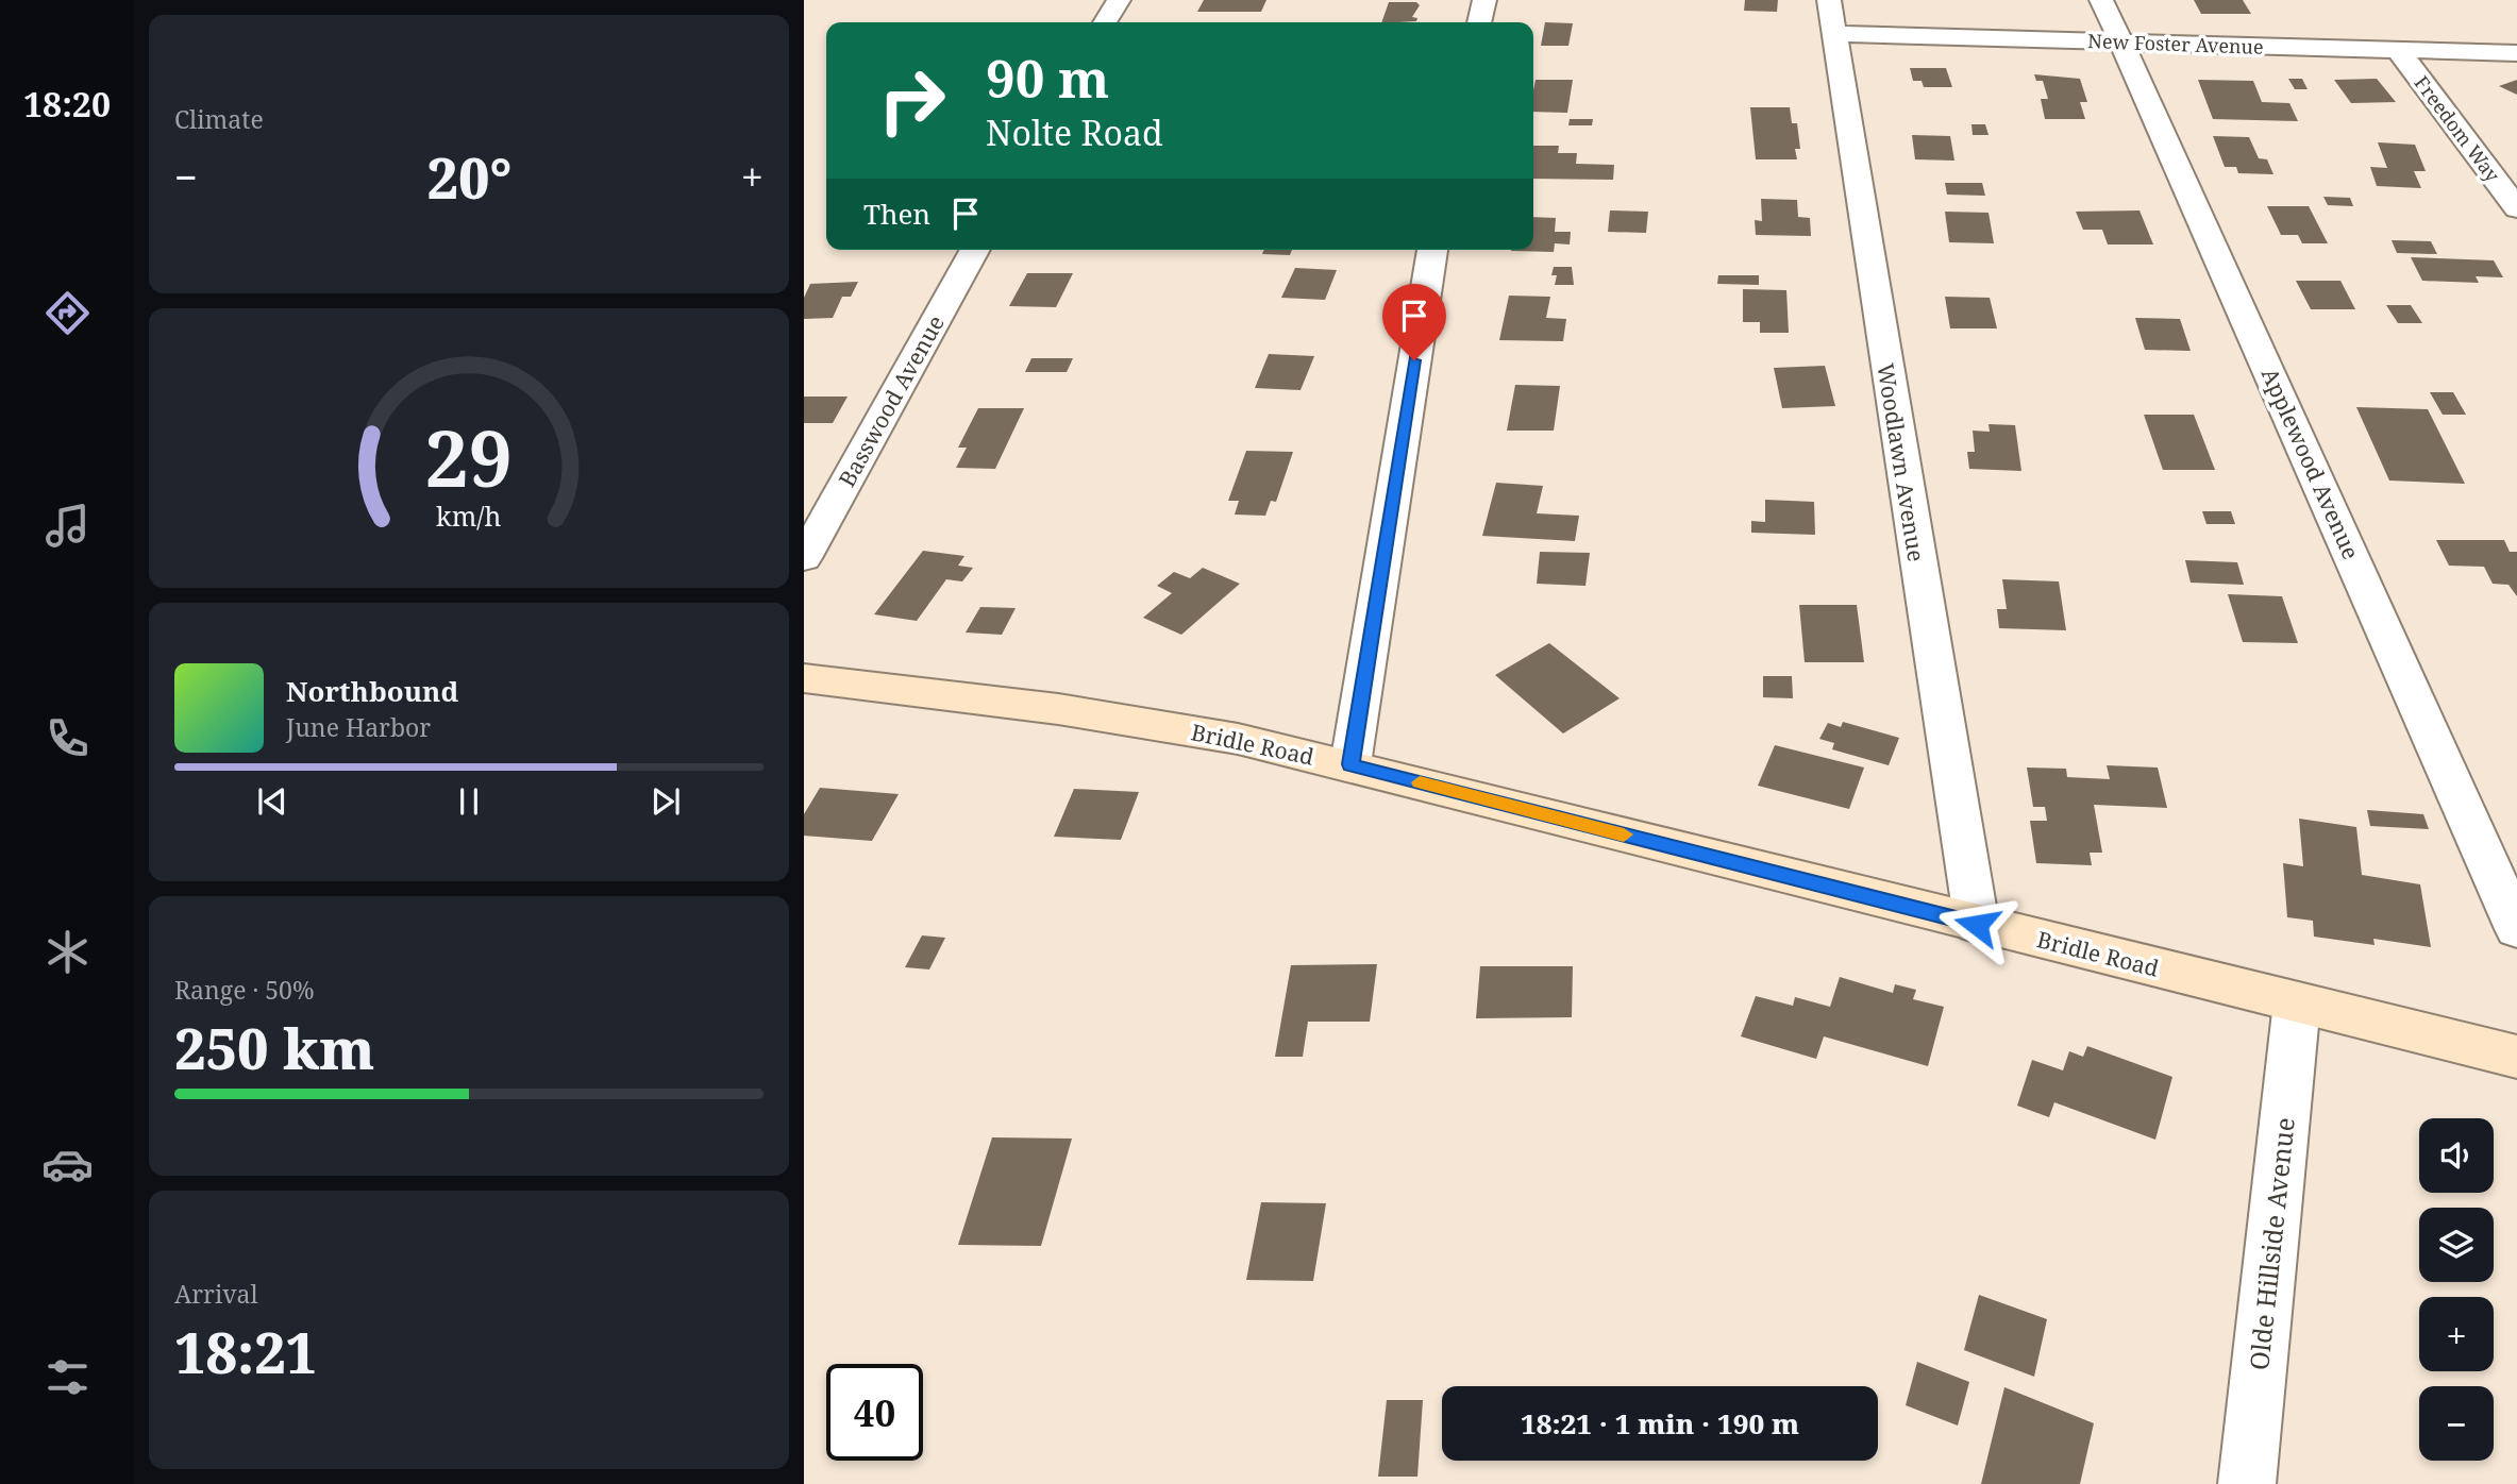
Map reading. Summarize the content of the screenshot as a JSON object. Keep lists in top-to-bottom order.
{
  "streets": {
    "street": [
      "New Foster Avenue",
      "Freedom Way",
      "Basswood Avenue",
      "Woodlawn Avenue",
      "Applewood Avenue",
      "Bridle Road",
      "Olde Hillside Avenue"
    ]
  },
  "crossings": [
    ["New Foster Avenue", "Freedom Way"],
    ["New Foster Avenue", "Woodlawn Avenue"],
    ["New Foster Avenue", "Applewood Avenue"],
    ["Woodlawn Avenue", "Bridle Road"],
    ["Bridle Road", "Olde Hillside Avenue"]
  ],
  "page": {
    "tabs": "18:20",
    "tile": [
      "Climate",
      ["Range · 50%", "250 km"],
      ["Arrival", "18:21"]
    ],
    "turn": ["90 m", "Nolte Road"],
    "heat": ["−", "20°", "+"],
    "then": "Then",
    "song": ["Northbound", "June Harbor"],
    "map_buttons": ["+", "−"],
    "limit": "40",
    "trip": "18:21 · 1 min · 190 m",
    "gauge": ["29", "km/h"]
  }
}
